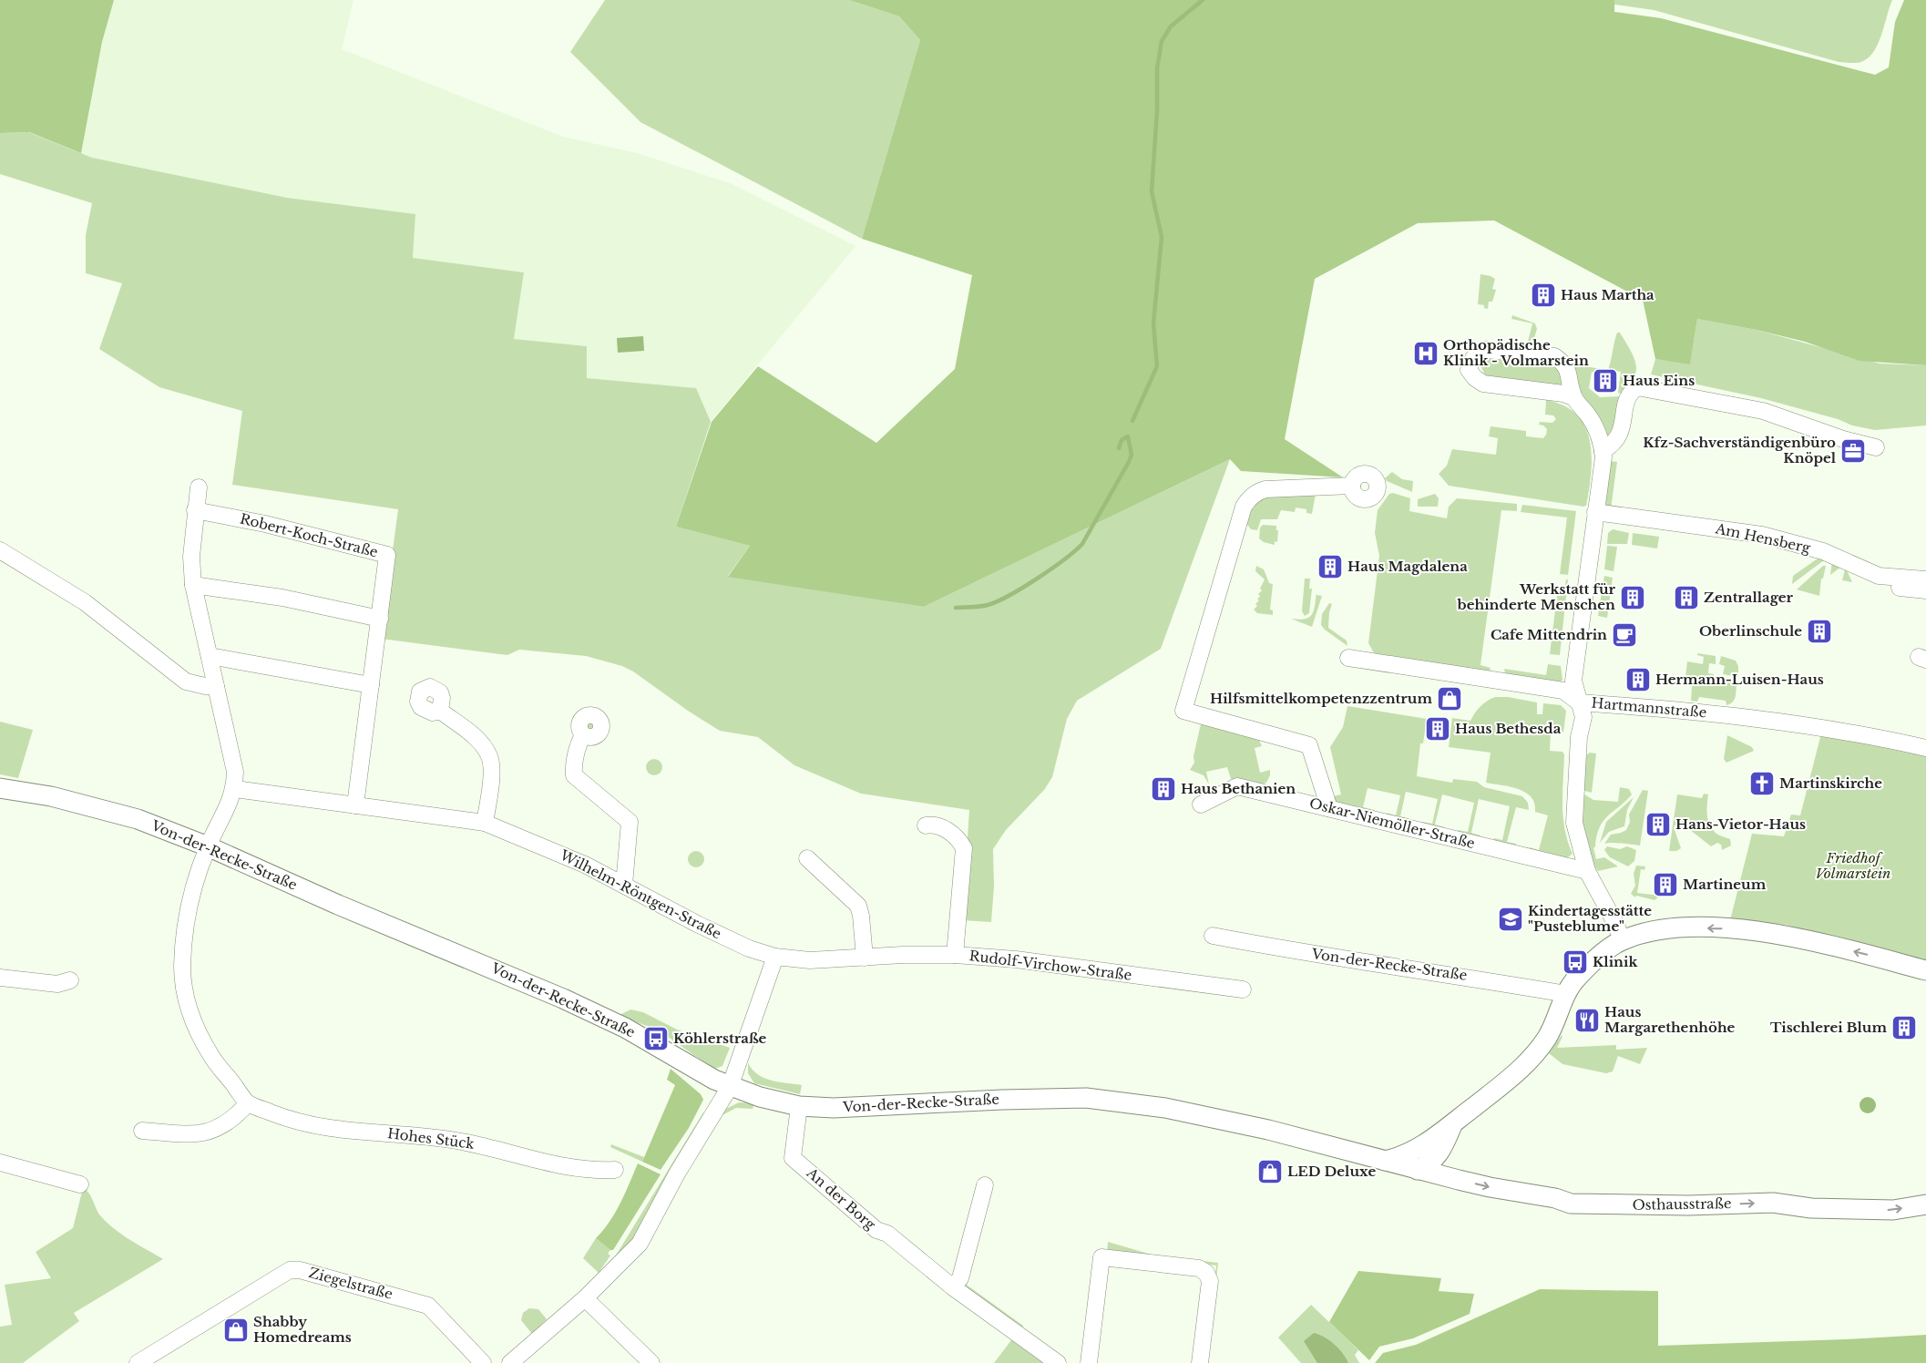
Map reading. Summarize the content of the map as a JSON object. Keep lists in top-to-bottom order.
{
  "streets": {
    "street": [
      "Robert-Koch-Straße",
      "Am Hensberg",
      "Hartmannstraße",
      "Oskar-Niemöller-Straße",
      "Von-der-Recke-Straße",
      "Wilhelm-Röntgen-Straße",
      "Rudolf-Virchow-Straße",
      "Hohes Stück",
      "An der Borg",
      "Osthausstraße",
      "Ziegelstraße"
    ]
  },
  "crossings": [
    ["Robert-Koch-Straße", "Wilhelm-Röntgen-Straße"],
    ["Von-der-Recke-Straße", "Hohes Stück"],
    ["Von-der-Recke-Straße", "An der Borg"],
    ["Von-der-Recke-Straße", "Osthausstraße"],
    ["Wilhelm-Röntgen-Straße", "Rudolf-Virchow-Straße"]
  ],
  "one_way": ["Osthausstraße"],
  "parks": ["Friedhof Volmarstein"],
  "places": {
    "building": [
      "Haus Martha",
      "Haus Eins",
      "Haus Magdalena",
      "Werkstatt für behinderte Menschen",
      "Zentrallager",
      "Oberlinschule",
      "Hermann-Luisen-Haus",
      "Haus Bethesda",
      "Haus Bethanien",
      "Hans-Vietor-Haus",
      "Martineum",
      "Tischlerei Blum"
    ],
    "hospital": ["Orthopädische Klinik - Volmarstein"],
    "office": ["Kfz-Sachverständigenbüro Knöpel"],
    "cafe": ["Cafe Mittendrin"],
    "shop": ["Hilfsmittelkompetenzzentrum", "LED Deluxe", "Shabby Homedreams"],
    "church": ["Martinskirche"],
    "school or university": ["Kindertagesstätte \"Pusteblume\""],
    "bus stop": ["Klinik", "Köhlerstraße"],
    "restaurant": ["Haus Margarethenhöhe"]
  }
}
